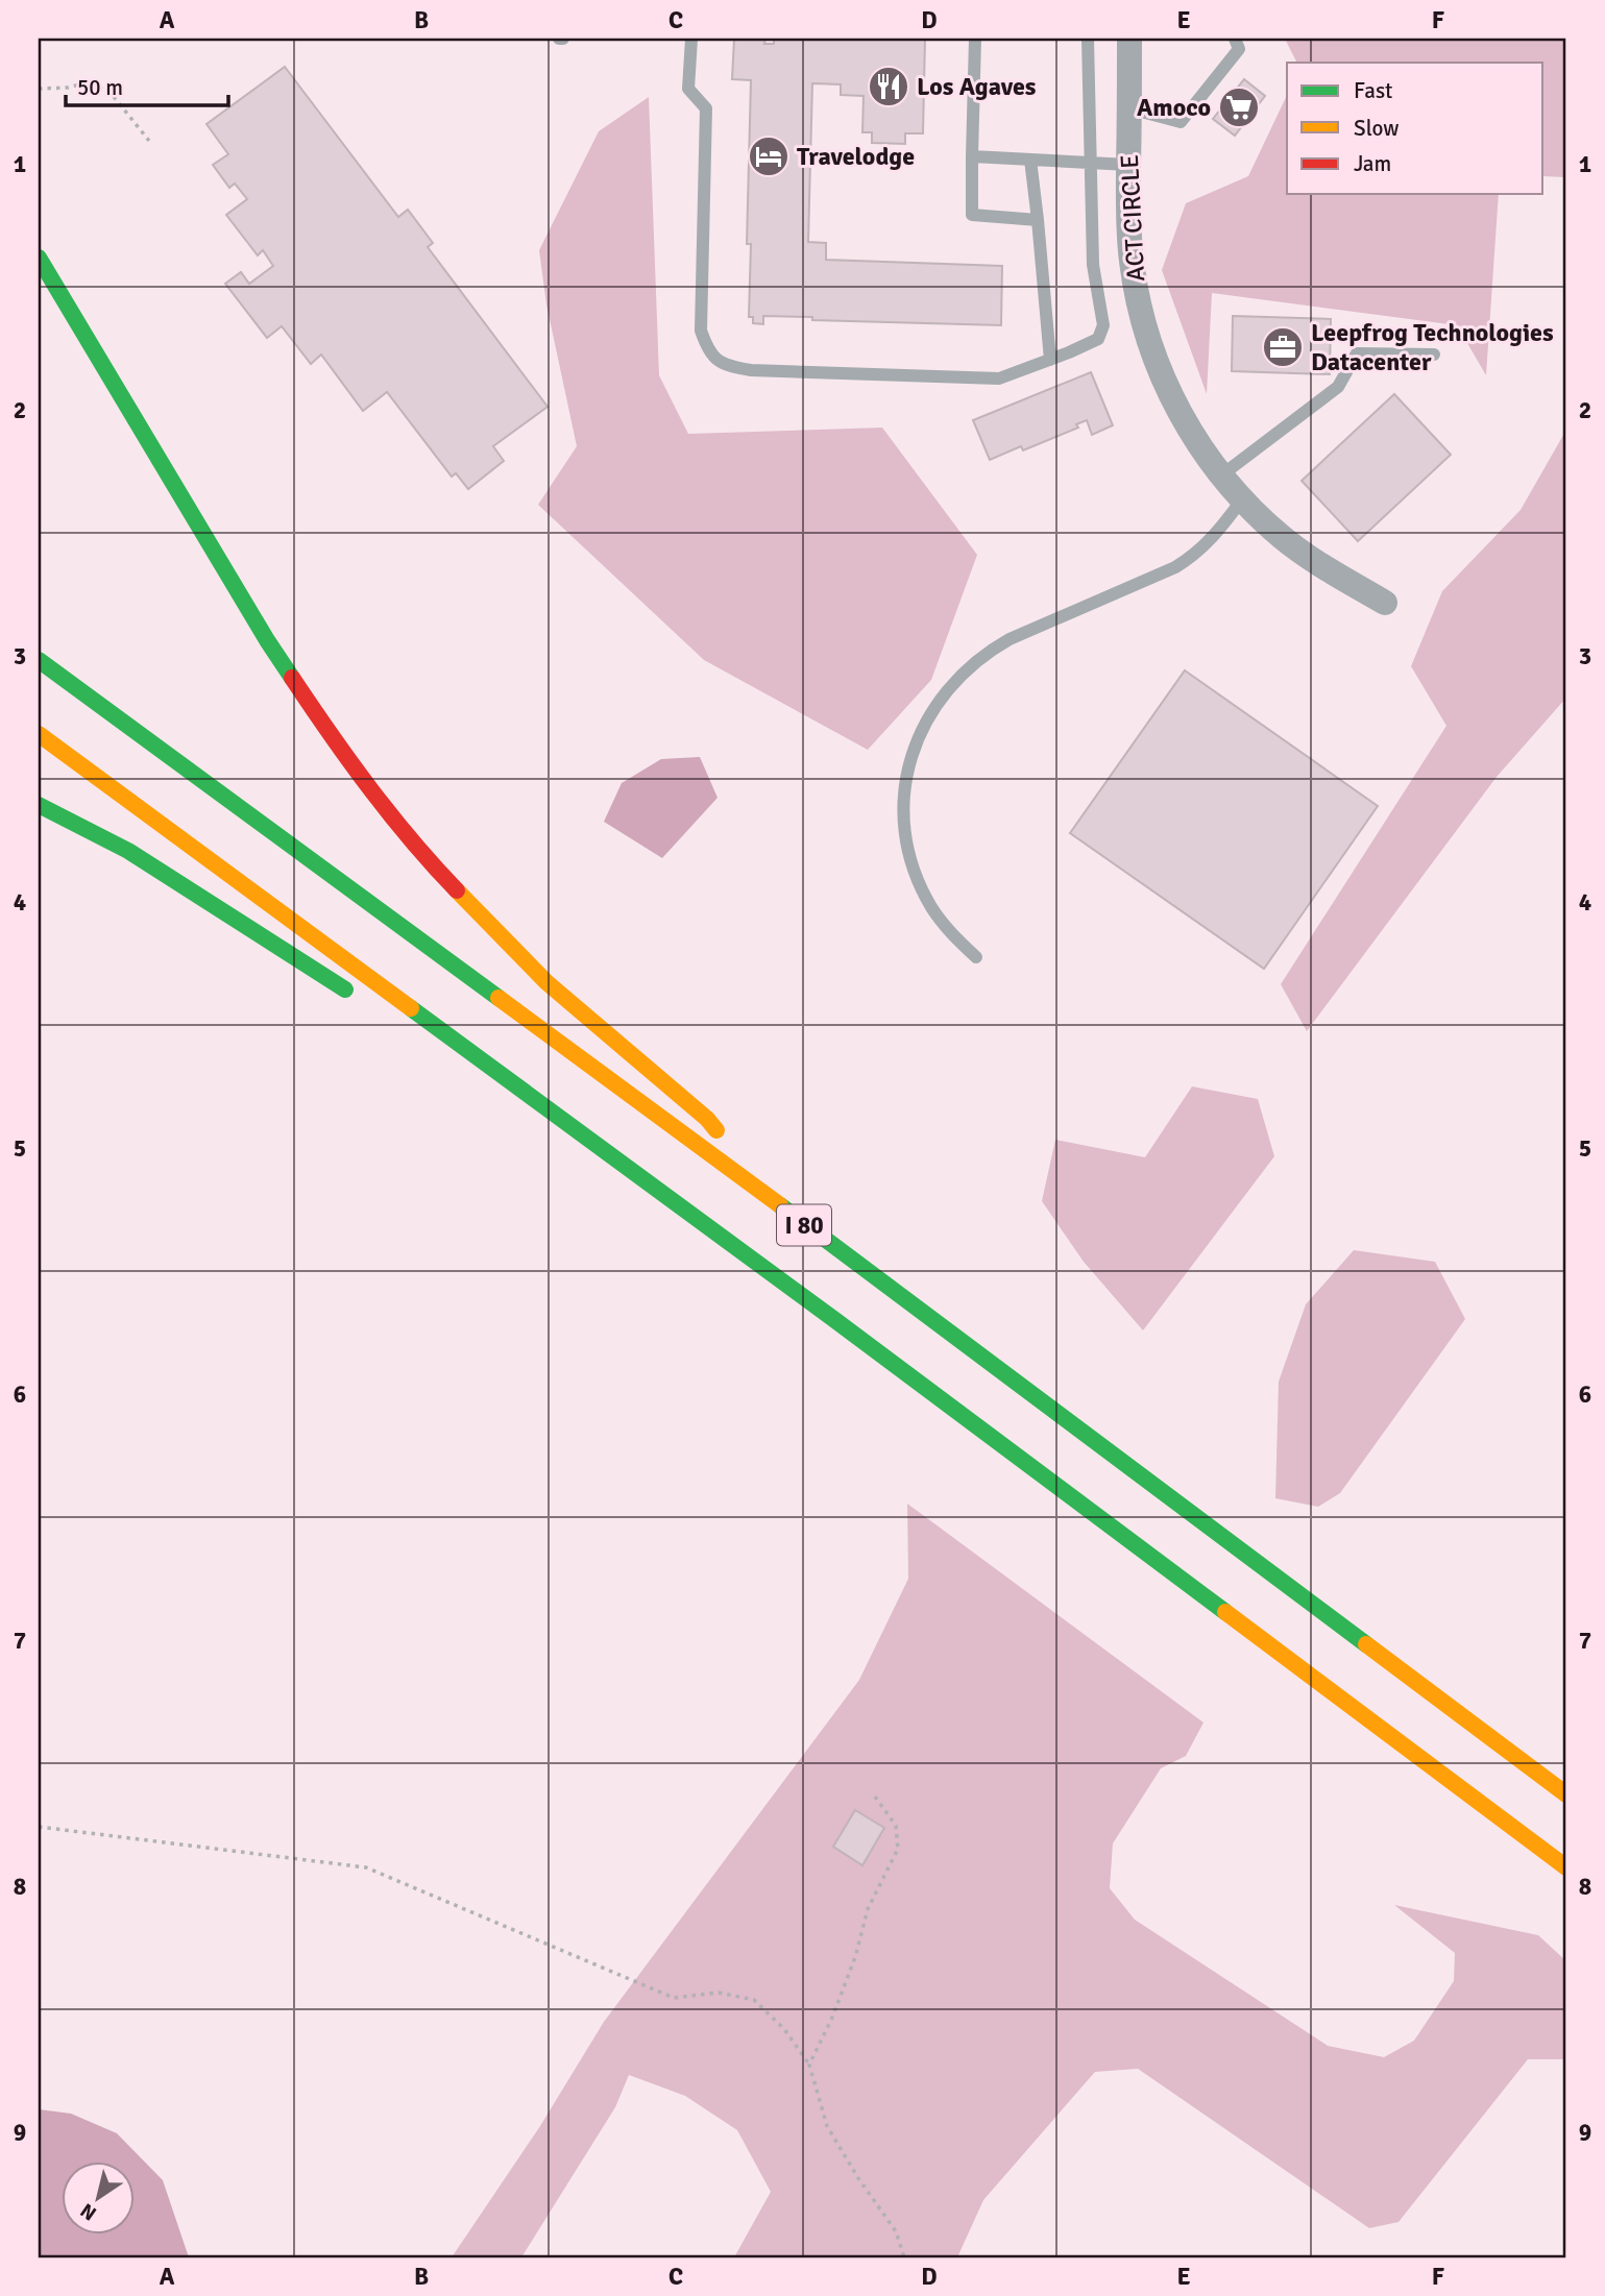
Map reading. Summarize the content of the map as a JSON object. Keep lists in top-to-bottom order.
{
  "streets": {
    "highway": ["I 80"],
    "street": ["ACT CIRCLE"]
  },
  "places": {
    "restaurant": ["Los Agaves"],
    "supermarket": ["Amoco"],
    "hotel": ["Travelodge"],
    "office": ["Leepfrog Technologies Datacenter"]
  },
  "legend": ["Fast", "Slow", "Jam"],
  "scale_bar": "50 m",
  "north": "bottom left",
  "grid": {
    "columns": [
      "A",
      "B",
      "C",
      "D",
      "E",
      "F"
    ],
    "rows": [
      "1",
      "2",
      "3",
      "4",
      "5",
      "6",
      "7",
      "8",
      "9"
    ]
  }
}
